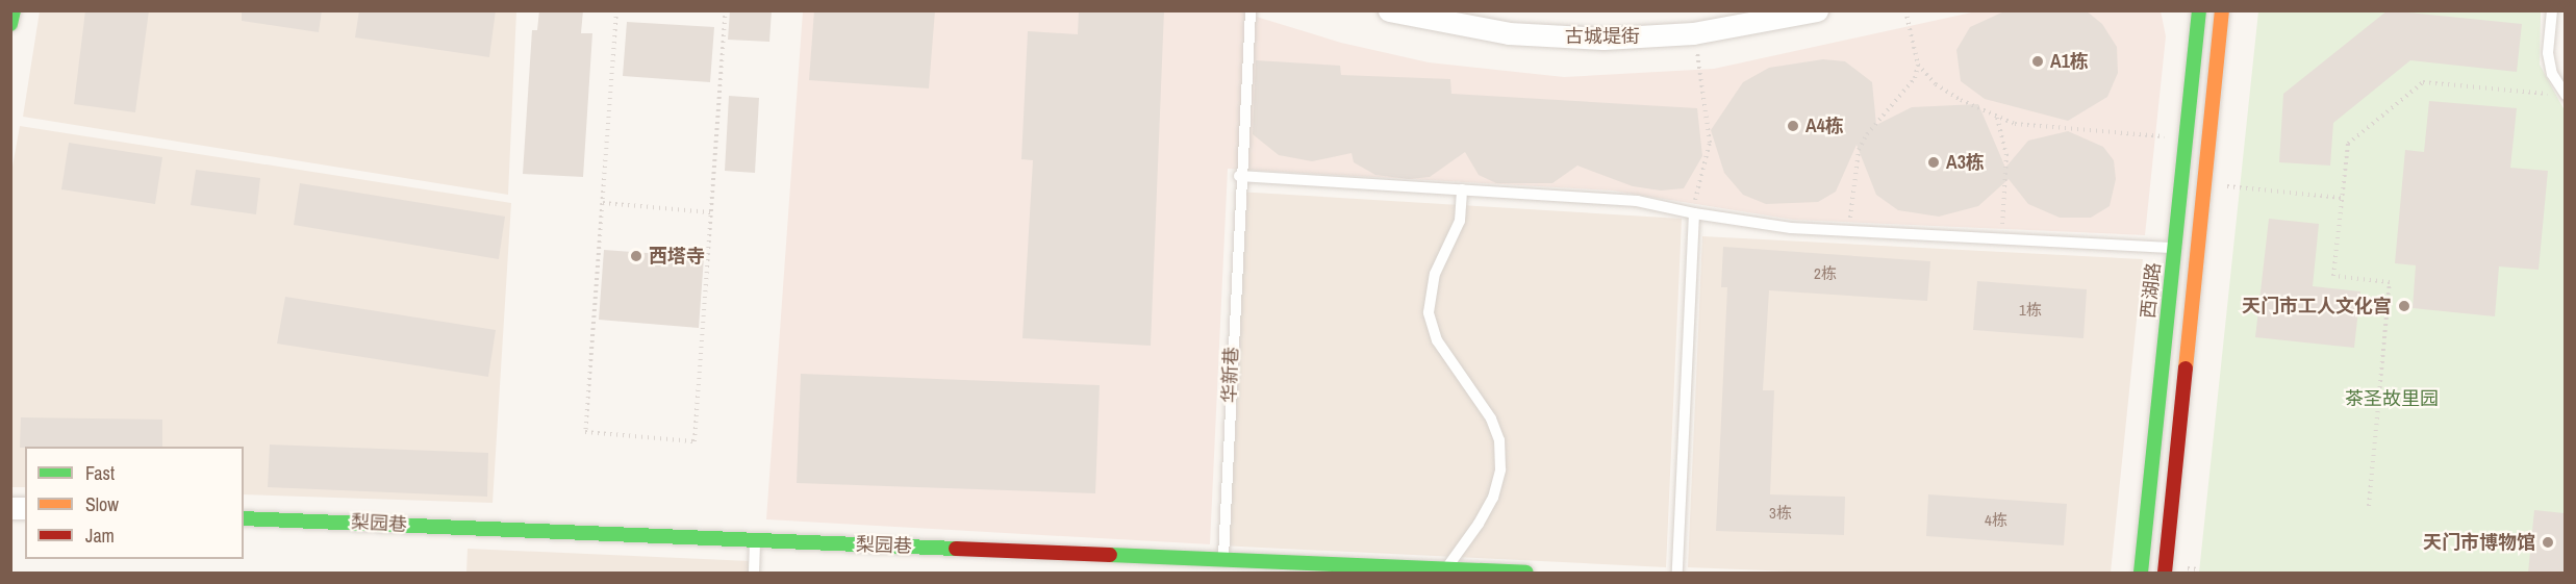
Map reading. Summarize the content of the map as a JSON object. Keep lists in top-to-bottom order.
{
  "streets": {
    "street": ["古城堤街", "西湖路", "梨园巷"],
    "lane": ["华新巷"]
  },
  "crossings": [
    ["华新巷", "梨园巷"]
  ],
  "parks": ["茶圣故里园"],
  "places": [
    "A1栋",
    "A4栋",
    "A3栋",
    "西塔寺",
    "天门市工人文化宫",
    "天门市博物馆"
  ],
  "house_numbers": [
    "2栋",
    "1栋",
    "3栋",
    "4栋"
  ],
  "legend": ["Fast", "Slow", "Jam"]
}
